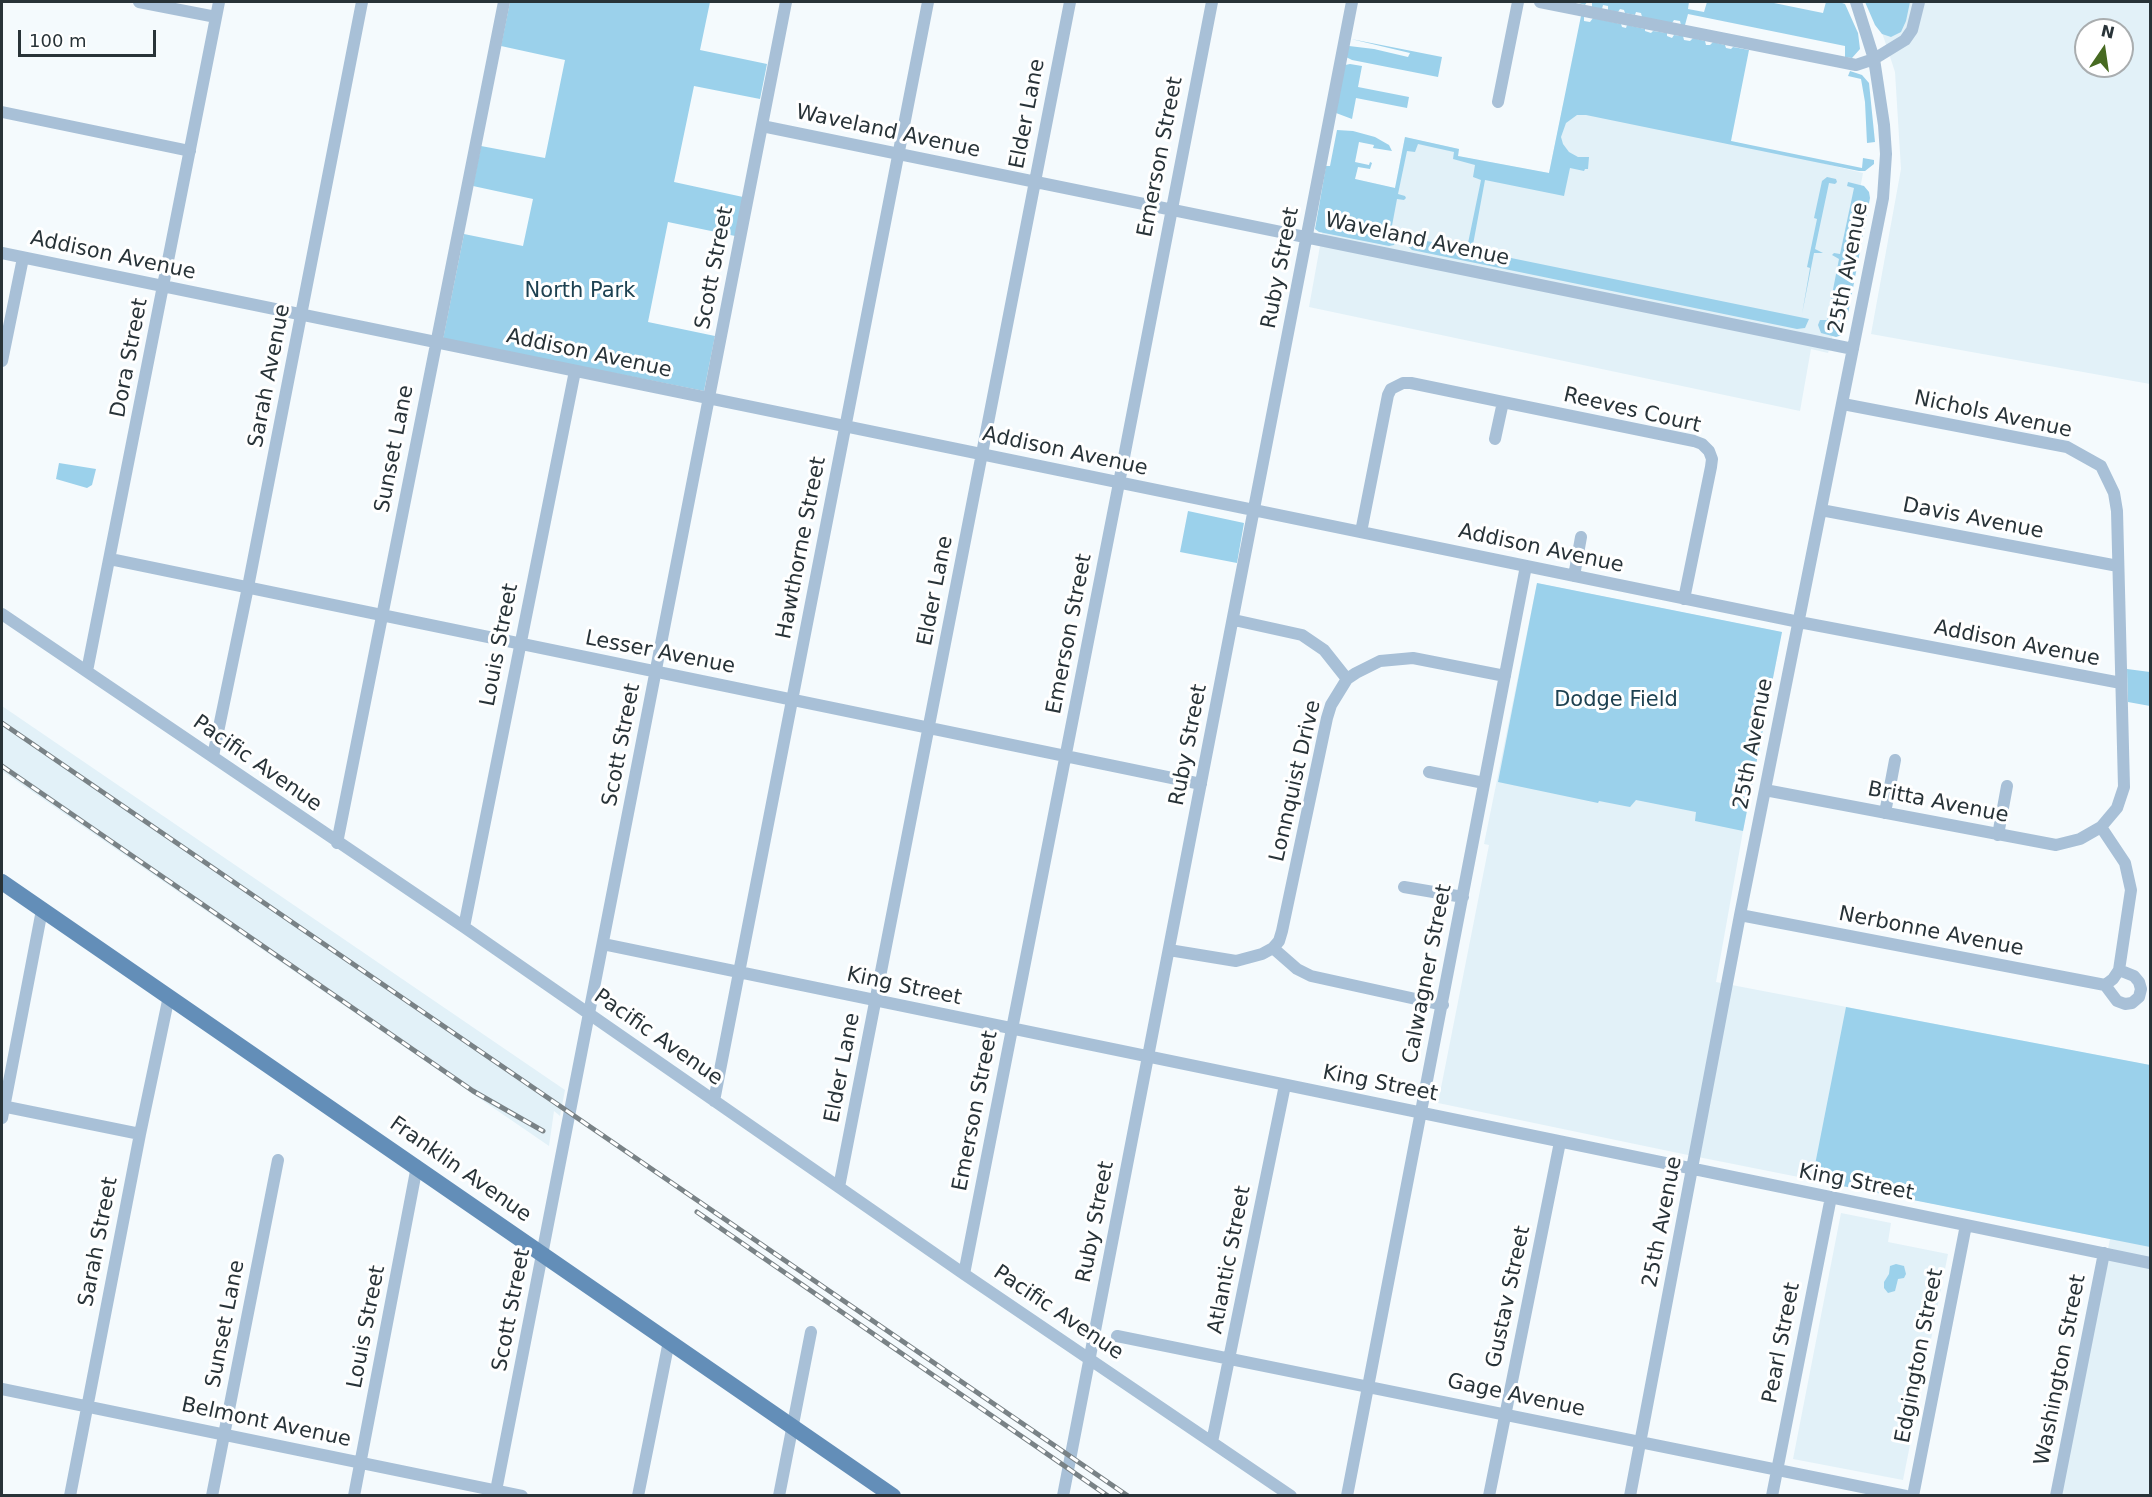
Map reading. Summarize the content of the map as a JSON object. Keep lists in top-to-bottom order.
{
  "streets": {
    "main road": ["Franklin Avenue"],
    "street": [
      "Elder Lane",
      "Waveland Avenue",
      "Emerson Street",
      "Addison Avenue",
      "Scott Street",
      "Ruby Street",
      "25th Avenue",
      "Dora Street",
      "Sarah Avenue",
      "Reeves Court",
      "Nichols Avenue",
      "Sunset Lane",
      "Davis Avenue",
      "Hawthorne Street",
      "Louis Street",
      "Lesser Avenue",
      "Pacific Avenue",
      "Lonnquist Drive",
      "Britta Avenue",
      "Nerbonne Avenue",
      "Calwagner Street",
      "King Street",
      "Sarah Street",
      "Atlantic Street",
      "Gustav Street",
      "Pearl Street",
      "Edgington Street",
      "Washington Street",
      "Gage Avenue",
      "Belmont Avenue"
    ]
  },
  "crossings": [
    ["Elder Lane", "Waveland Avenue"],
    ["Elder Lane", "Addison Avenue"],
    ["Elder Lane", "Lesser Avenue"],
    ["Elder Lane", "Pacific Avenue"],
    ["Elder Lane", "King Street"],
    ["Waveland Avenue", "Emerson Street"],
    ["Waveland Avenue", "Scott Street"],
    ["Waveland Avenue", "Ruby Street"],
    ["Waveland Avenue", "25th Avenue"],
    ["Waveland Avenue", "Hawthorne Street"],
    ["Emerson Street", "Addison Avenue"],
    ["Emerson Street", "Lesser Avenue"],
    ["Emerson Street", "Pacific Avenue"],
    ["Emerson Street", "King Street"],
    ["Addison Avenue", "Scott Street"],
    ["Addison Avenue", "Ruby Street"],
    ["Addison Avenue", "25th Avenue"],
    ["Addison Avenue", "Dora Street"],
    ["Addison Avenue", "Sarah Avenue"],
    ["Addison Avenue", "Reeves Court"],
    ["Addison Avenue", "Nichols Avenue"],
    ["Addison Avenue", "Sunset Lane"],
    ["Addison Avenue", "Hawthorne Street"],
    ["Addison Avenue", "Louis Street"],
    ["Addison Avenue", "Calwagner Street"],
    ["Scott Street", "Lesser Avenue"],
    ["Scott Street", "Pacific Avenue"],
    ["Scott Street", "King Street"],
    ["Scott Street", "Franklin Avenue"],
    ["Scott Street", "Belmont Avenue"],
    ["Ruby Street", "Lesser Avenue"],
    ["Ruby Street", "Pacific Avenue"],
    ["Ruby Street", "King Street"],
    ["25th Avenue", "Nichols Avenue"],
    ["25th Avenue", "Davis Avenue"],
    ["25th Avenue", "Britta Avenue"],
    ["25th Avenue", "Nerbonne Avenue"],
    ["25th Avenue", "King Street"],
    ["25th Avenue", "Gage Avenue"],
    ["Dora Street", "Lesser Avenue"],
    ["Dora Street", "Pacific Avenue"],
    ["Sarah Avenue", "Lesser Avenue"],
    ["Sarah Avenue", "Pacific Avenue"],
    ["Nichols Avenue", "Davis Avenue"],
    ["Nichols Avenue", "Britta Avenue"],
    ["Nichols Avenue", "Nerbonne Avenue"],
    ["Sunset Lane", "Lesser Avenue"],
    ["Sunset Lane", "Pacific Avenue"],
    ["Sunset Lane", "Belmont Avenue"],
    ["Hawthorne Street", "Lesser Avenue"],
    ["Hawthorne Street", "Pacific Avenue"],
    ["Hawthorne Street", "King Street"],
    ["Louis Street", "Lesser Avenue"],
    ["Louis Street", "Pacific Avenue"],
    ["Louis Street", "Franklin Avenue"],
    ["Louis Street", "Belmont Avenue"],
    ["Pacific Avenue", "Atlantic Street"],
    ["Lonnquist Drive", "Calwagner Street"],
    ["Britta Avenue", "Nerbonne Avenue"],
    ["Calwagner Street", "King Street"],
    ["Calwagner Street", "Gage Avenue"],
    ["King Street", "Atlantic Street"],
    ["King Street", "Gustav Street"],
    ["King Street", "Pearl Street"],
    ["King Street", "Edgington Street"],
    ["King Street", "Washington Street"],
    ["Franklin Avenue", "Sarah Street"],
    ["Sarah Street", "Belmont Avenue"],
    ["Atlantic Street", "Gage Avenue"],
    ["Gustav Street", "Gage Avenue"],
    ["Pearl Street", "Gage Avenue"]
  ],
  "parks": ["North Park", "Dodge Field"],
  "scale_bar": "100 m",
  "north": "top"
}
